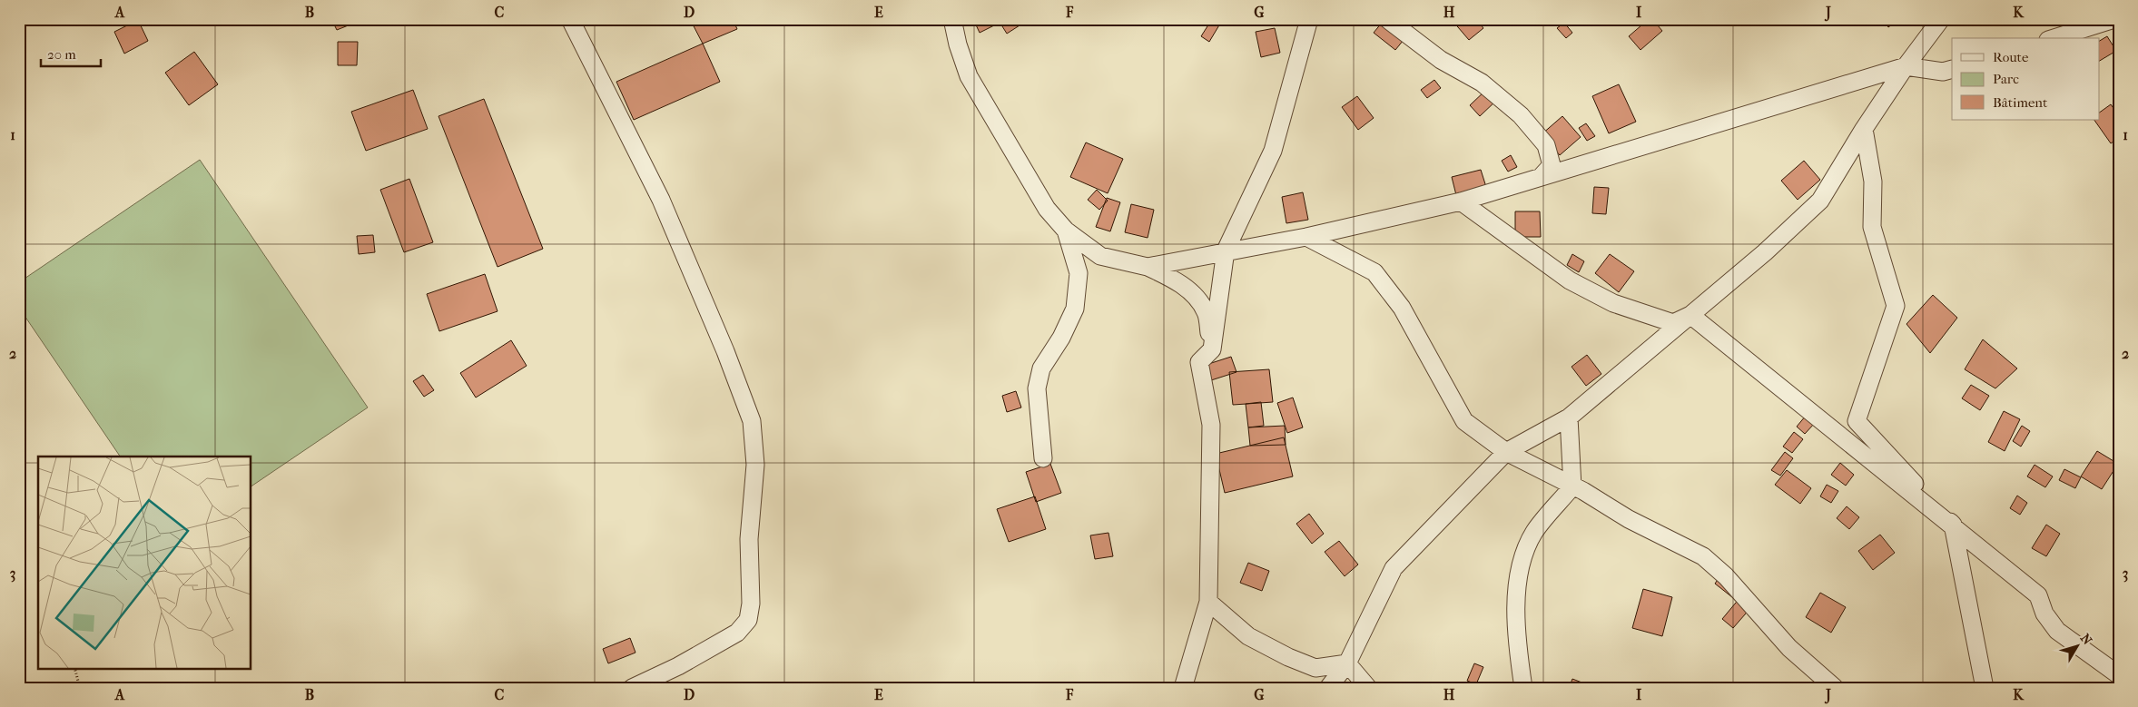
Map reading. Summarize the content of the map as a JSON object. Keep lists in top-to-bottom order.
{
  "legend": ["Route", "Parc", "Bâtiment"],
  "scale_bar": "20 m",
  "north": "top right",
  "grid": {
    "columns": [
      "A",
      "B",
      "C",
      "D",
      "E",
      "F",
      "G",
      "H",
      "I",
      "J",
      "K"
    ],
    "rows": ["1", "2", "3"]
  }
}
